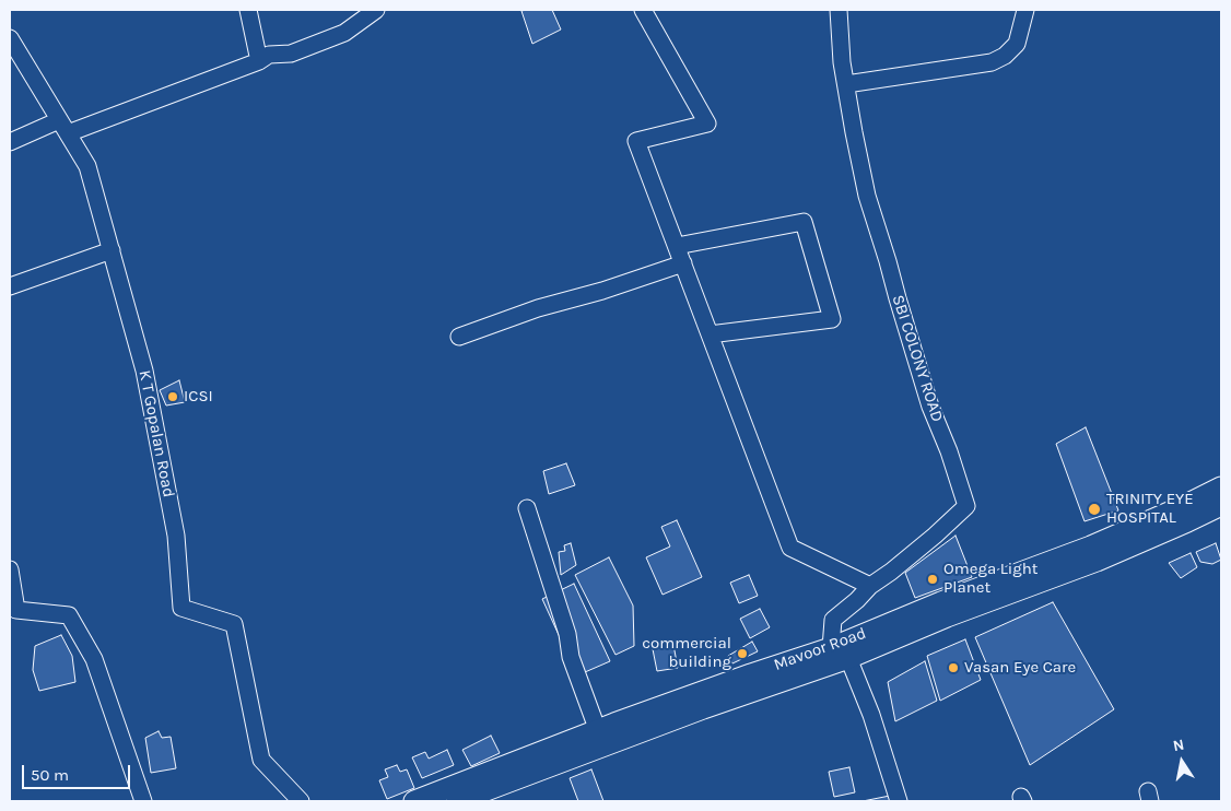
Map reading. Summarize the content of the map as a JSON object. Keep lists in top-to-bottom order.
{
  "streets": {
    "main road": ["Mavoor Road"],
    "street": ["SBI COLONY ROAD", "K T Gopalan Road"]
  },
  "crossings": [
    ["SBI COLONY ROAD", "Mavoor Road"]
  ],
  "places": [
    "ICSI",
    "TRINITY EYE HOSPITAL",
    "Omega Light Planet",
    "commercial building",
    "Vasan Eye Care"
  ],
  "scale_bar": "50 m",
  "north": "top"
}
